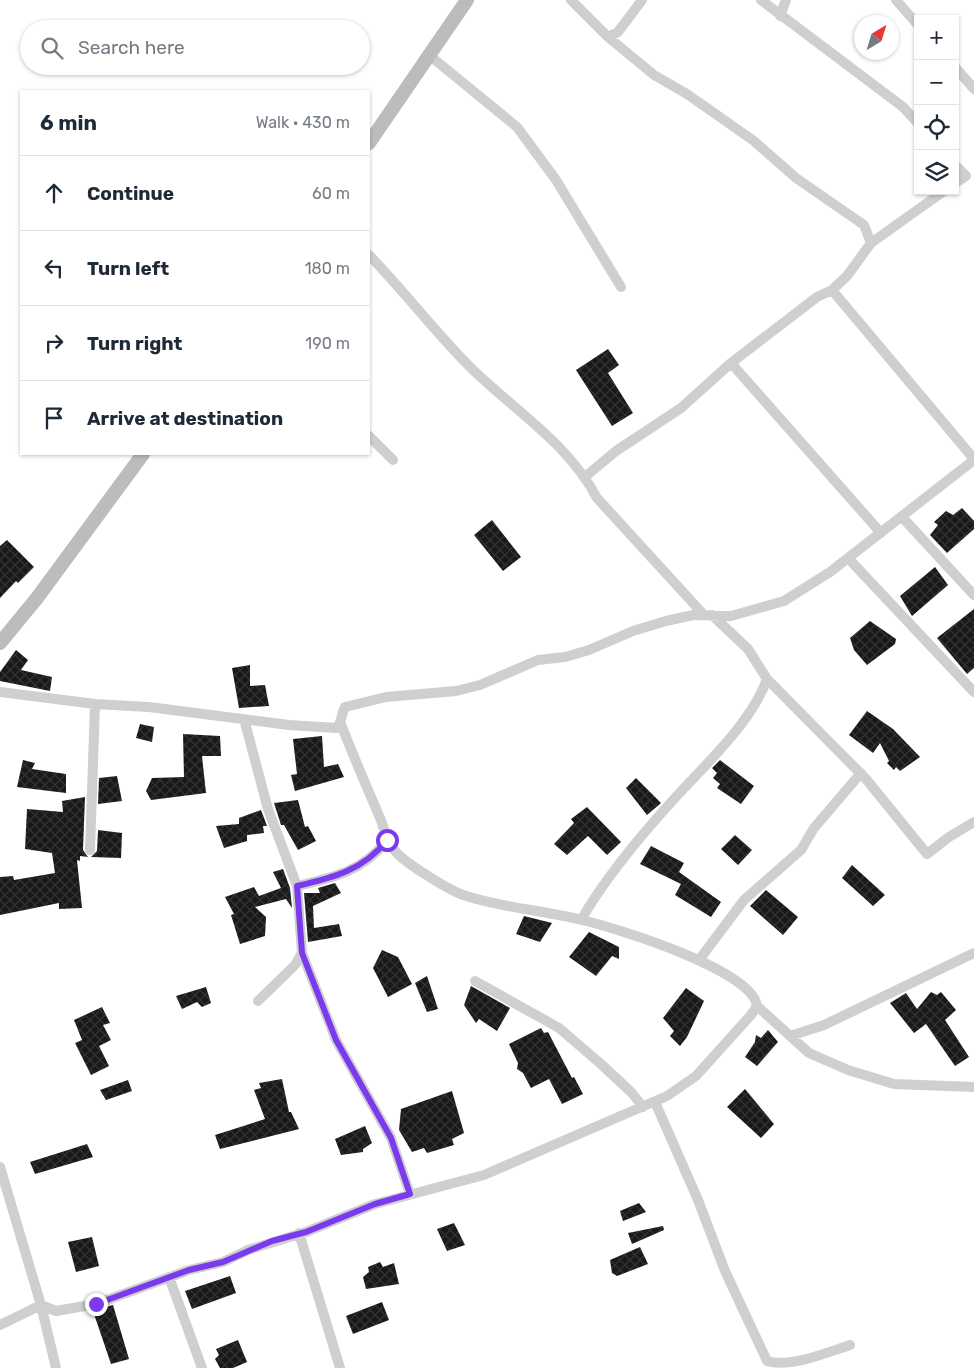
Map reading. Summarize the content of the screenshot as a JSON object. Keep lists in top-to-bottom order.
{
  "north": "top right",
  "page": {
    "map_buttons": ["+", "−"],
    "search": "Search here",
    "heading": ["6 min", "Walk · 430 m"],
    "list": [
      ["Continue", "60 m"],
      ["Turn left", "180 m"],
      ["Turn right", "190 m"],
      "Arrive at destination"
    ]
  }
}
